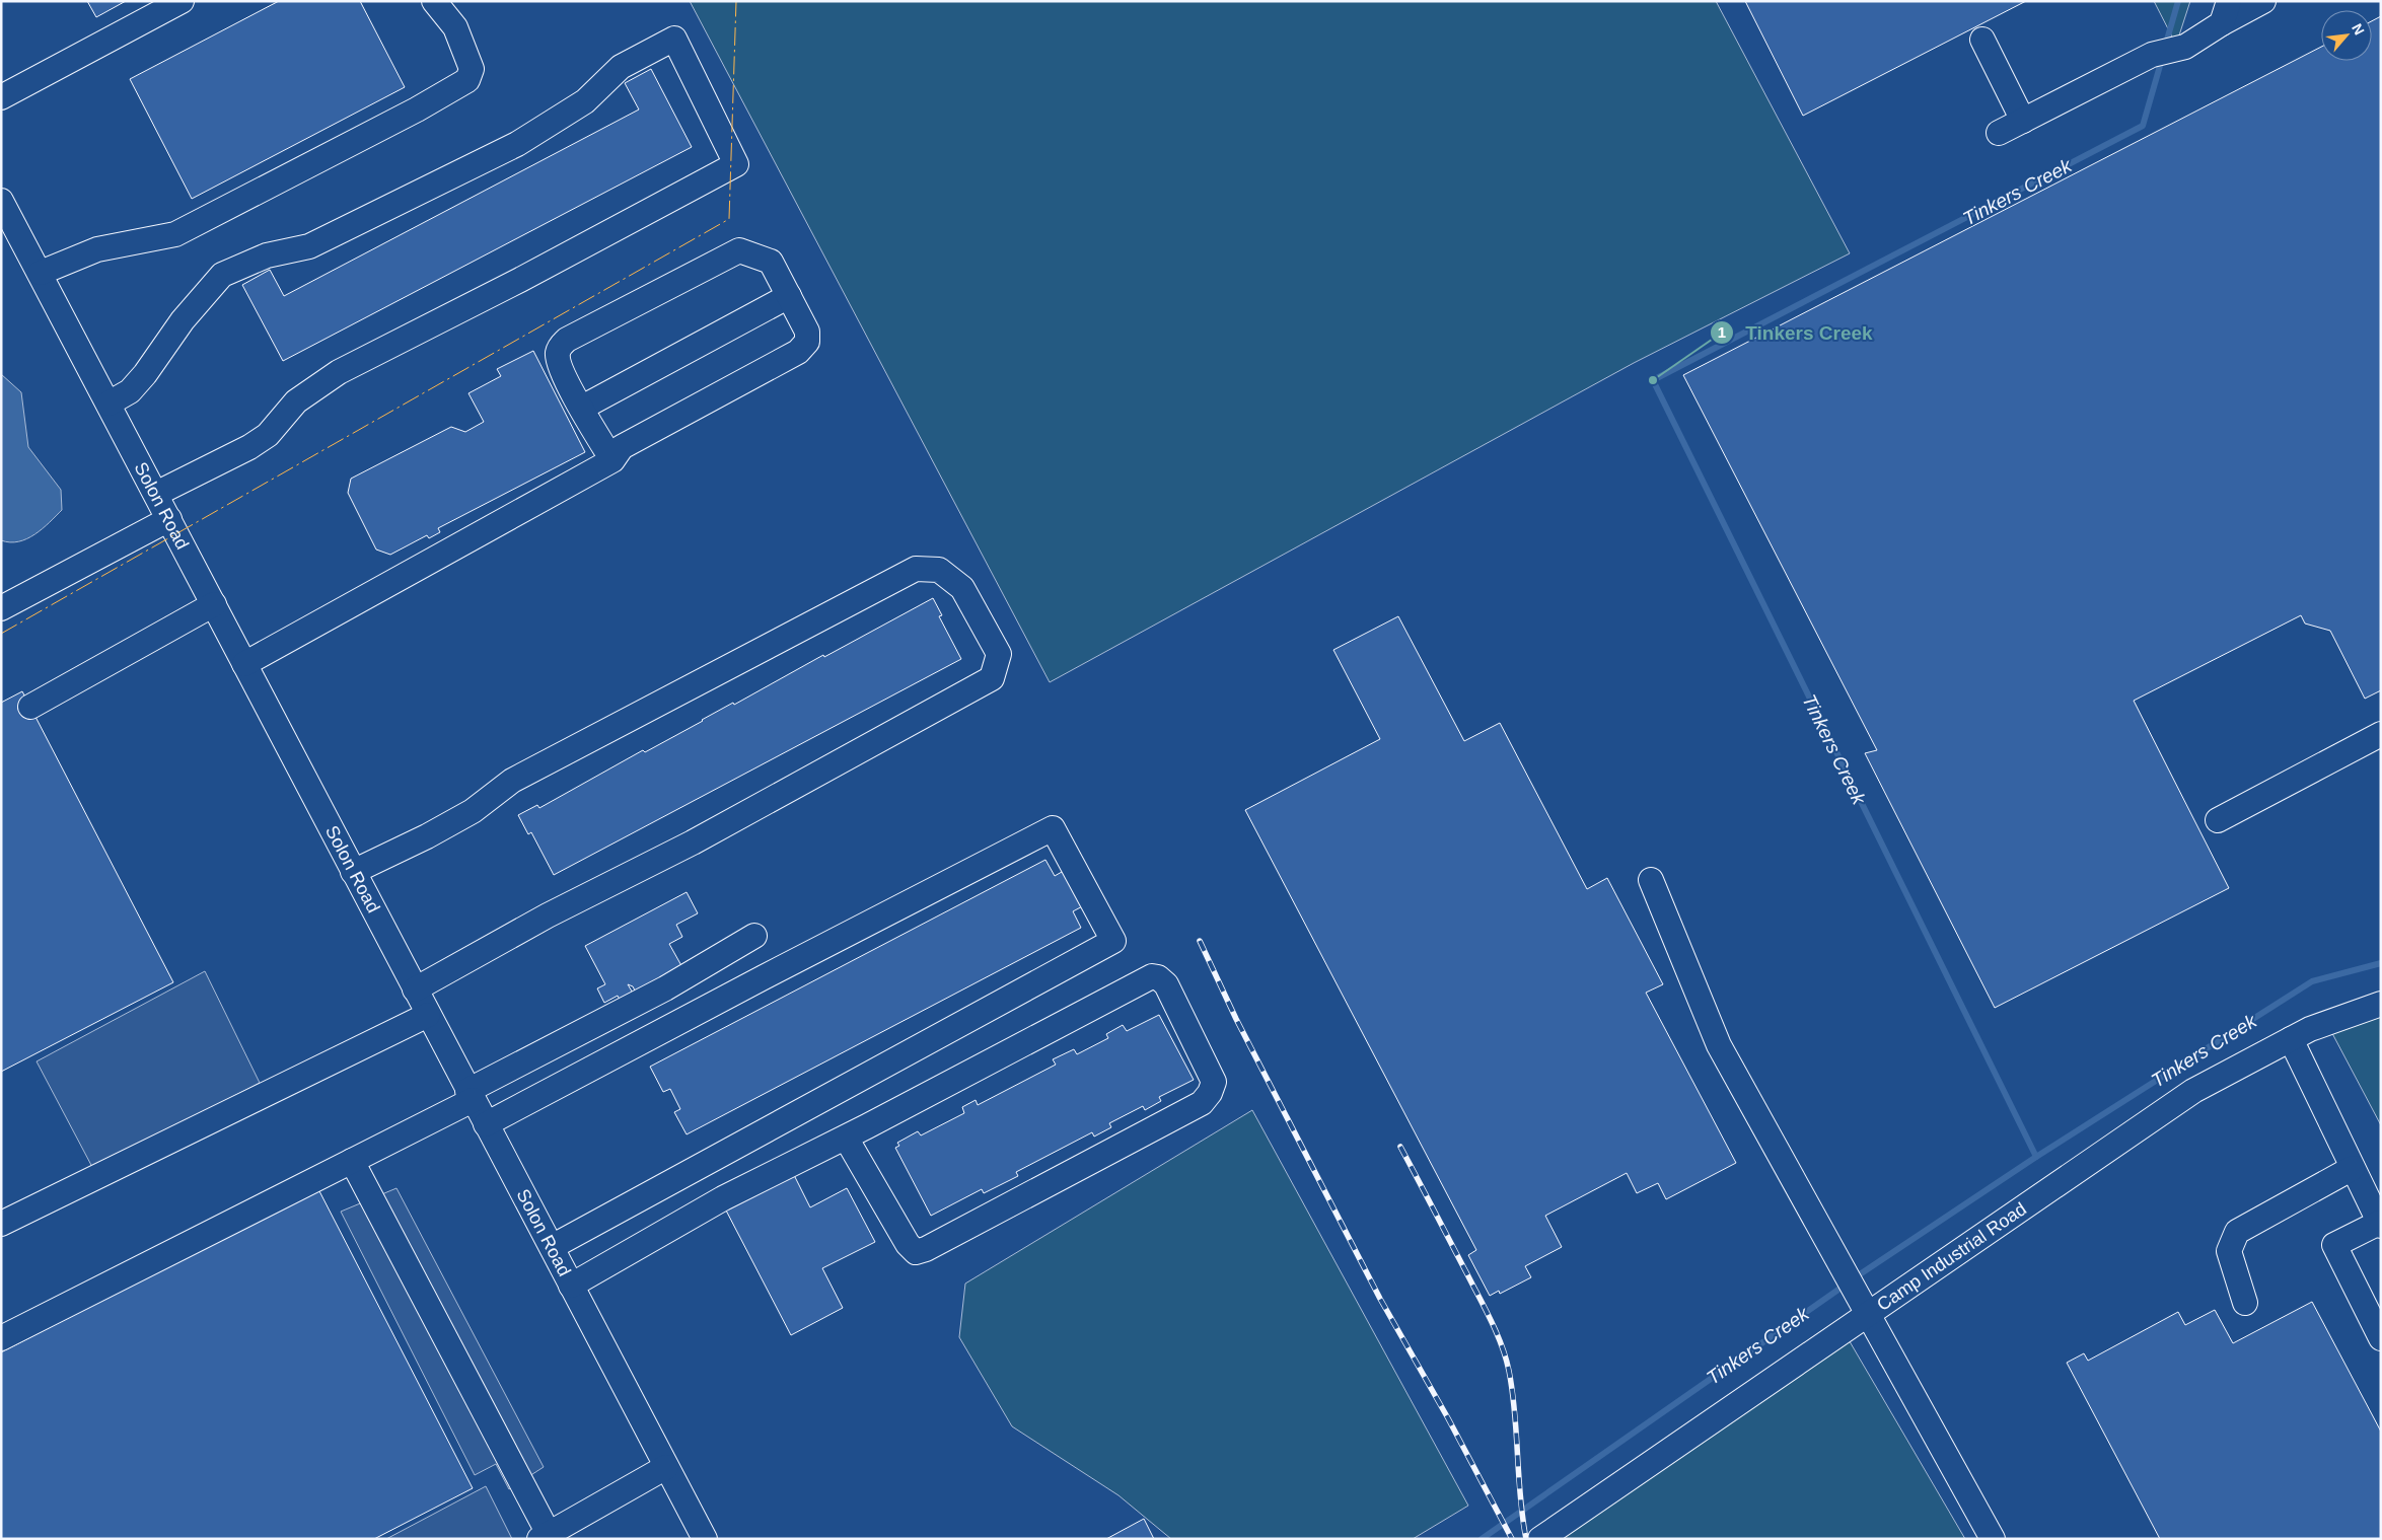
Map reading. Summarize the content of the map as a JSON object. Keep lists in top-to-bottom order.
{
  "streets": {
    "street": ["Solon Road", "Camp Industrial Road"]
  },
  "water": ["Tinkers Creek"],
  "places": ["Tinkers Creek"],
  "north": "top right"
}
